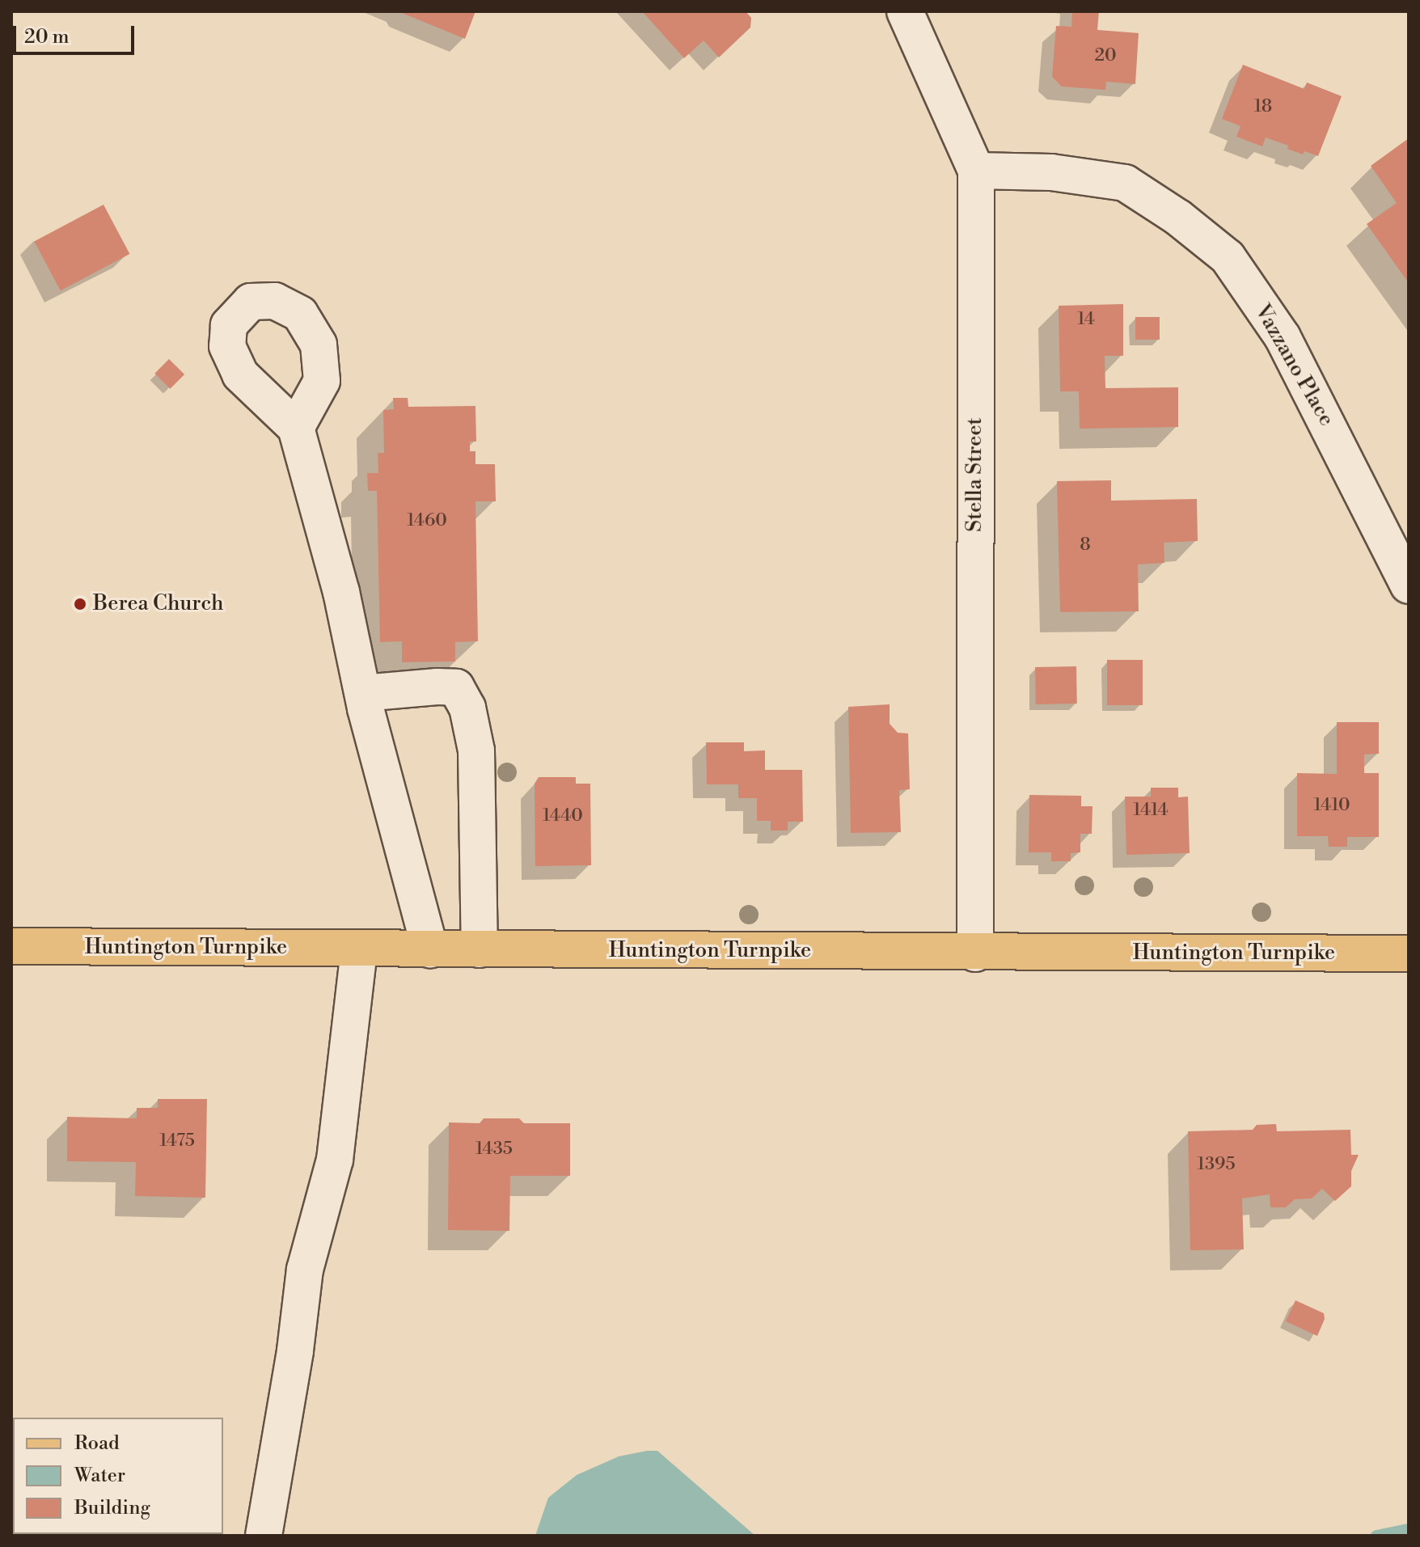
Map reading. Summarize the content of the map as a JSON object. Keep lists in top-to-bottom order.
{
  "streets": {
    "main road": ["Huntington Turnpike"],
    "street": ["Vazzano Place", "Stella Street"]
  },
  "crossings": [
    ["Vazzano Place", "Stella Street"],
    ["Stella Street", "Huntington Turnpike"]
  ],
  "places": ["Berea Church"],
  "house_numbers": [
    "20",
    "18",
    "14",
    "1460",
    "8",
    "1410",
    "1414",
    "1440",
    "1475",
    "1435",
    "1395"
  ],
  "legend": ["Road", "Water", "Building"],
  "scale_bar": "20 m"
}
